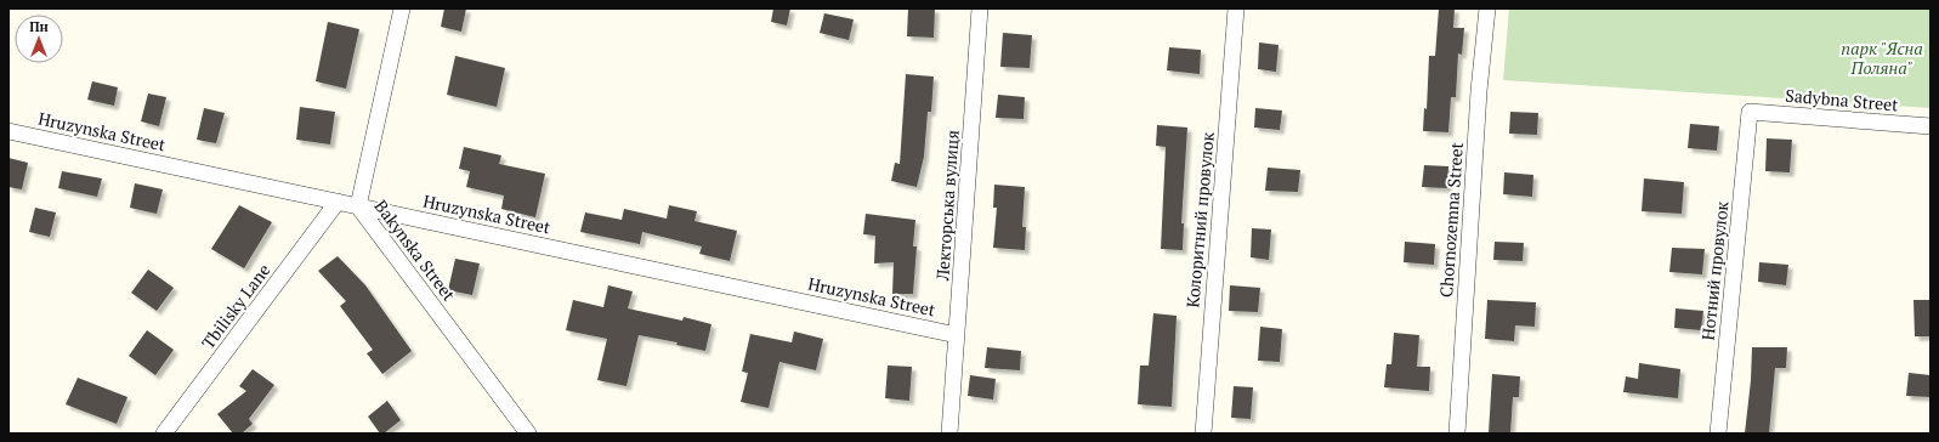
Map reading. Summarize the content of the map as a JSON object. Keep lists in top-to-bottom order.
{
  "streets": {
    "street": [
      "Sadybna Street",
      "Hruzynska Street",
      "Лекторська вулиця",
      "Колоритний провулок",
      "Chornozemna Street",
      "Bakynska Street",
      "Нотний провулок",
      "Tbilisky Lane"
    ]
  },
  "crossings": [
    ["Sadybna Street", "Нотний провулок"],
    ["Hruzynska Street", "Лекторська вулиця"],
    ["Hruzynska Street", "Bakynska Street"],
    ["Hruzynska Street", "Tbilisky Lane"]
  ],
  "parks": ["парк \"Ясна Поляна\""],
  "north": "top"
}
